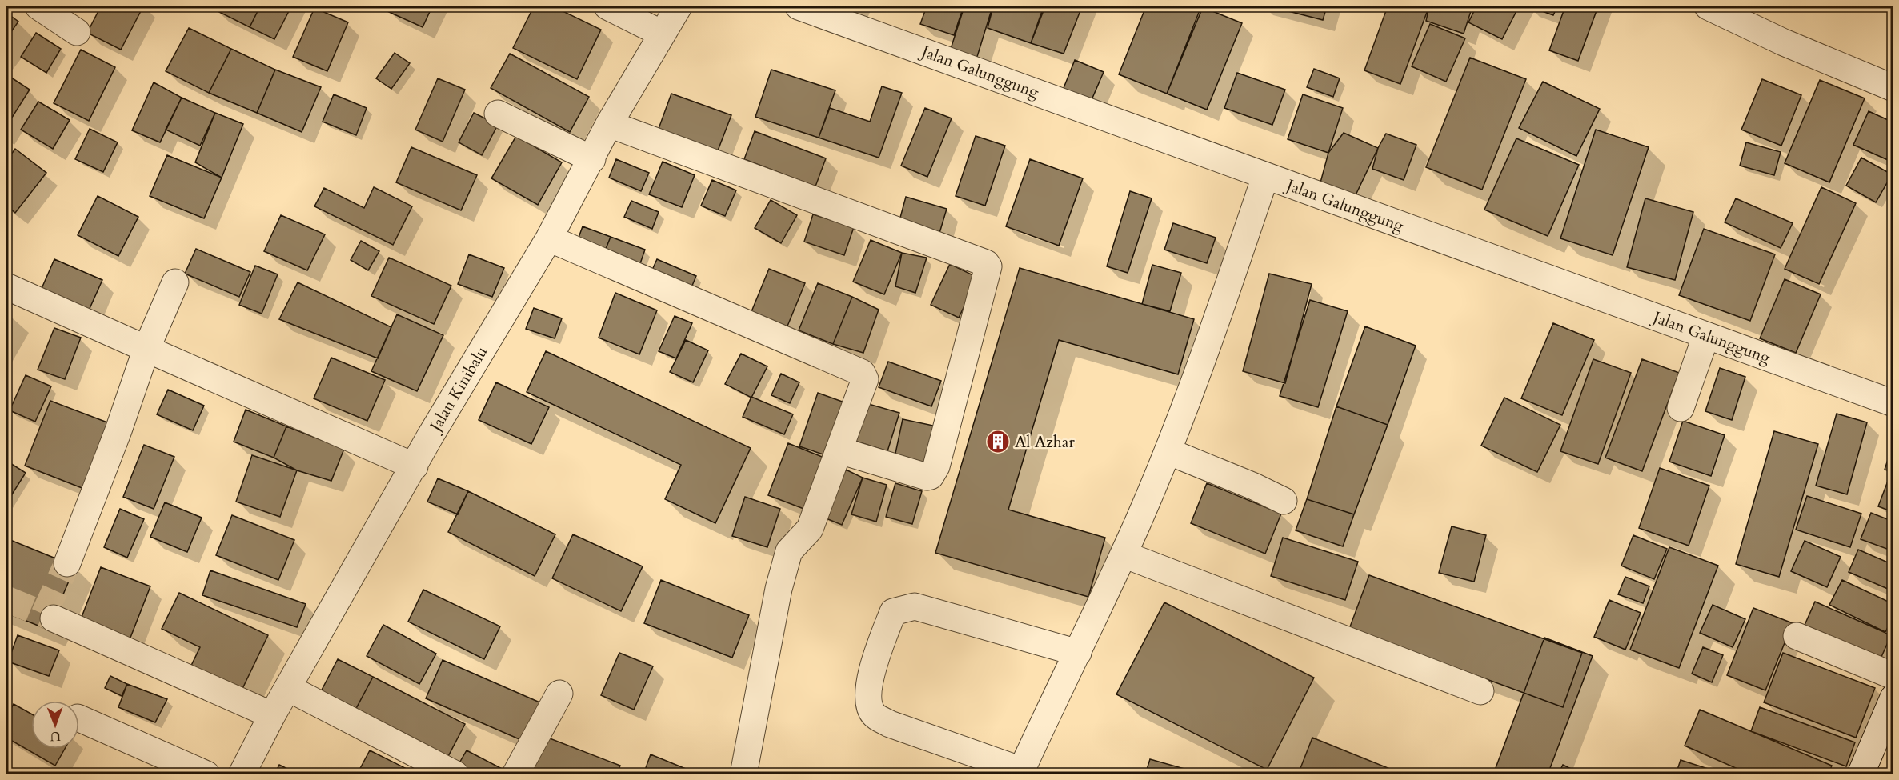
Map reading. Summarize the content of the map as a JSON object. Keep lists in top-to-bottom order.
{
  "streets": {
    "street": ["Jalan Galunggung", "Jalan Kinibalu"]
  },
  "places": {
    "building": ["Al Azhar"]
  },
  "north": "bottom"
}
